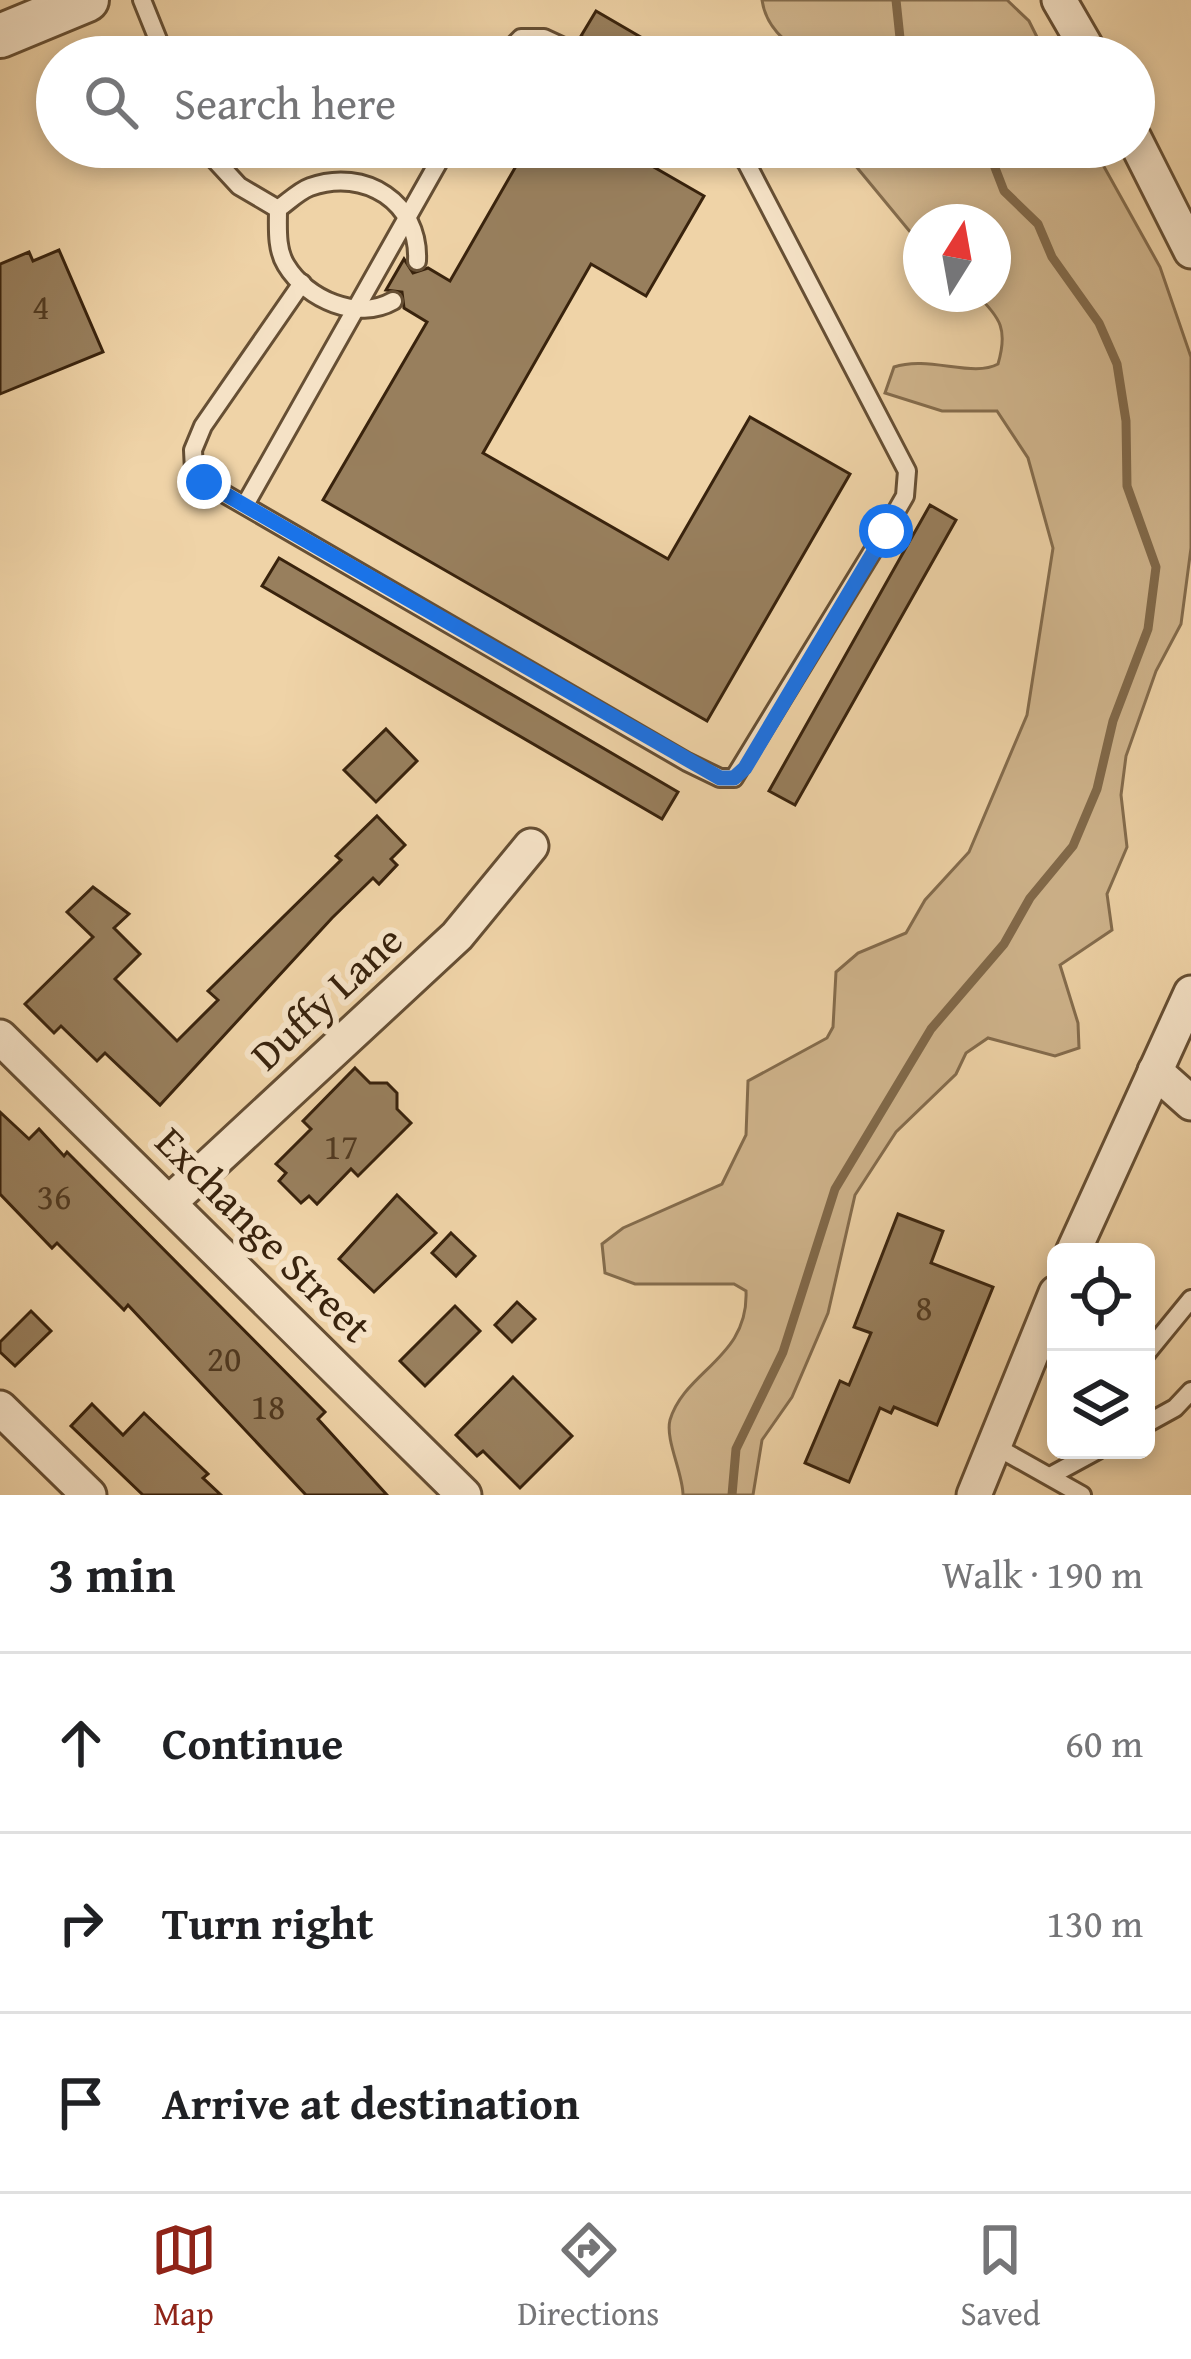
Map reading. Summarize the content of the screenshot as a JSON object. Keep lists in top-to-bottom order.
{
  "streets": {
    "street": ["Duffy Lane", "Exchange Street"]
  },
  "crossings": [
    ["Duffy Lane", "Exchange Street"]
  ],
  "house_numbers": [
    "4",
    "17",
    "36",
    "8",
    "20",
    "18"
  ],
  "north": "top",
  "page": {
    "search": "Search here",
    "heading": ["3 min", "Walk · 190 m"],
    "list": [
      ["Continue", "60 m"],
      ["Turn right", "130 m"],
      "Arrive at destination"
    ],
    "nav": ["Map", "Directions", "Saved"]
  }
}
